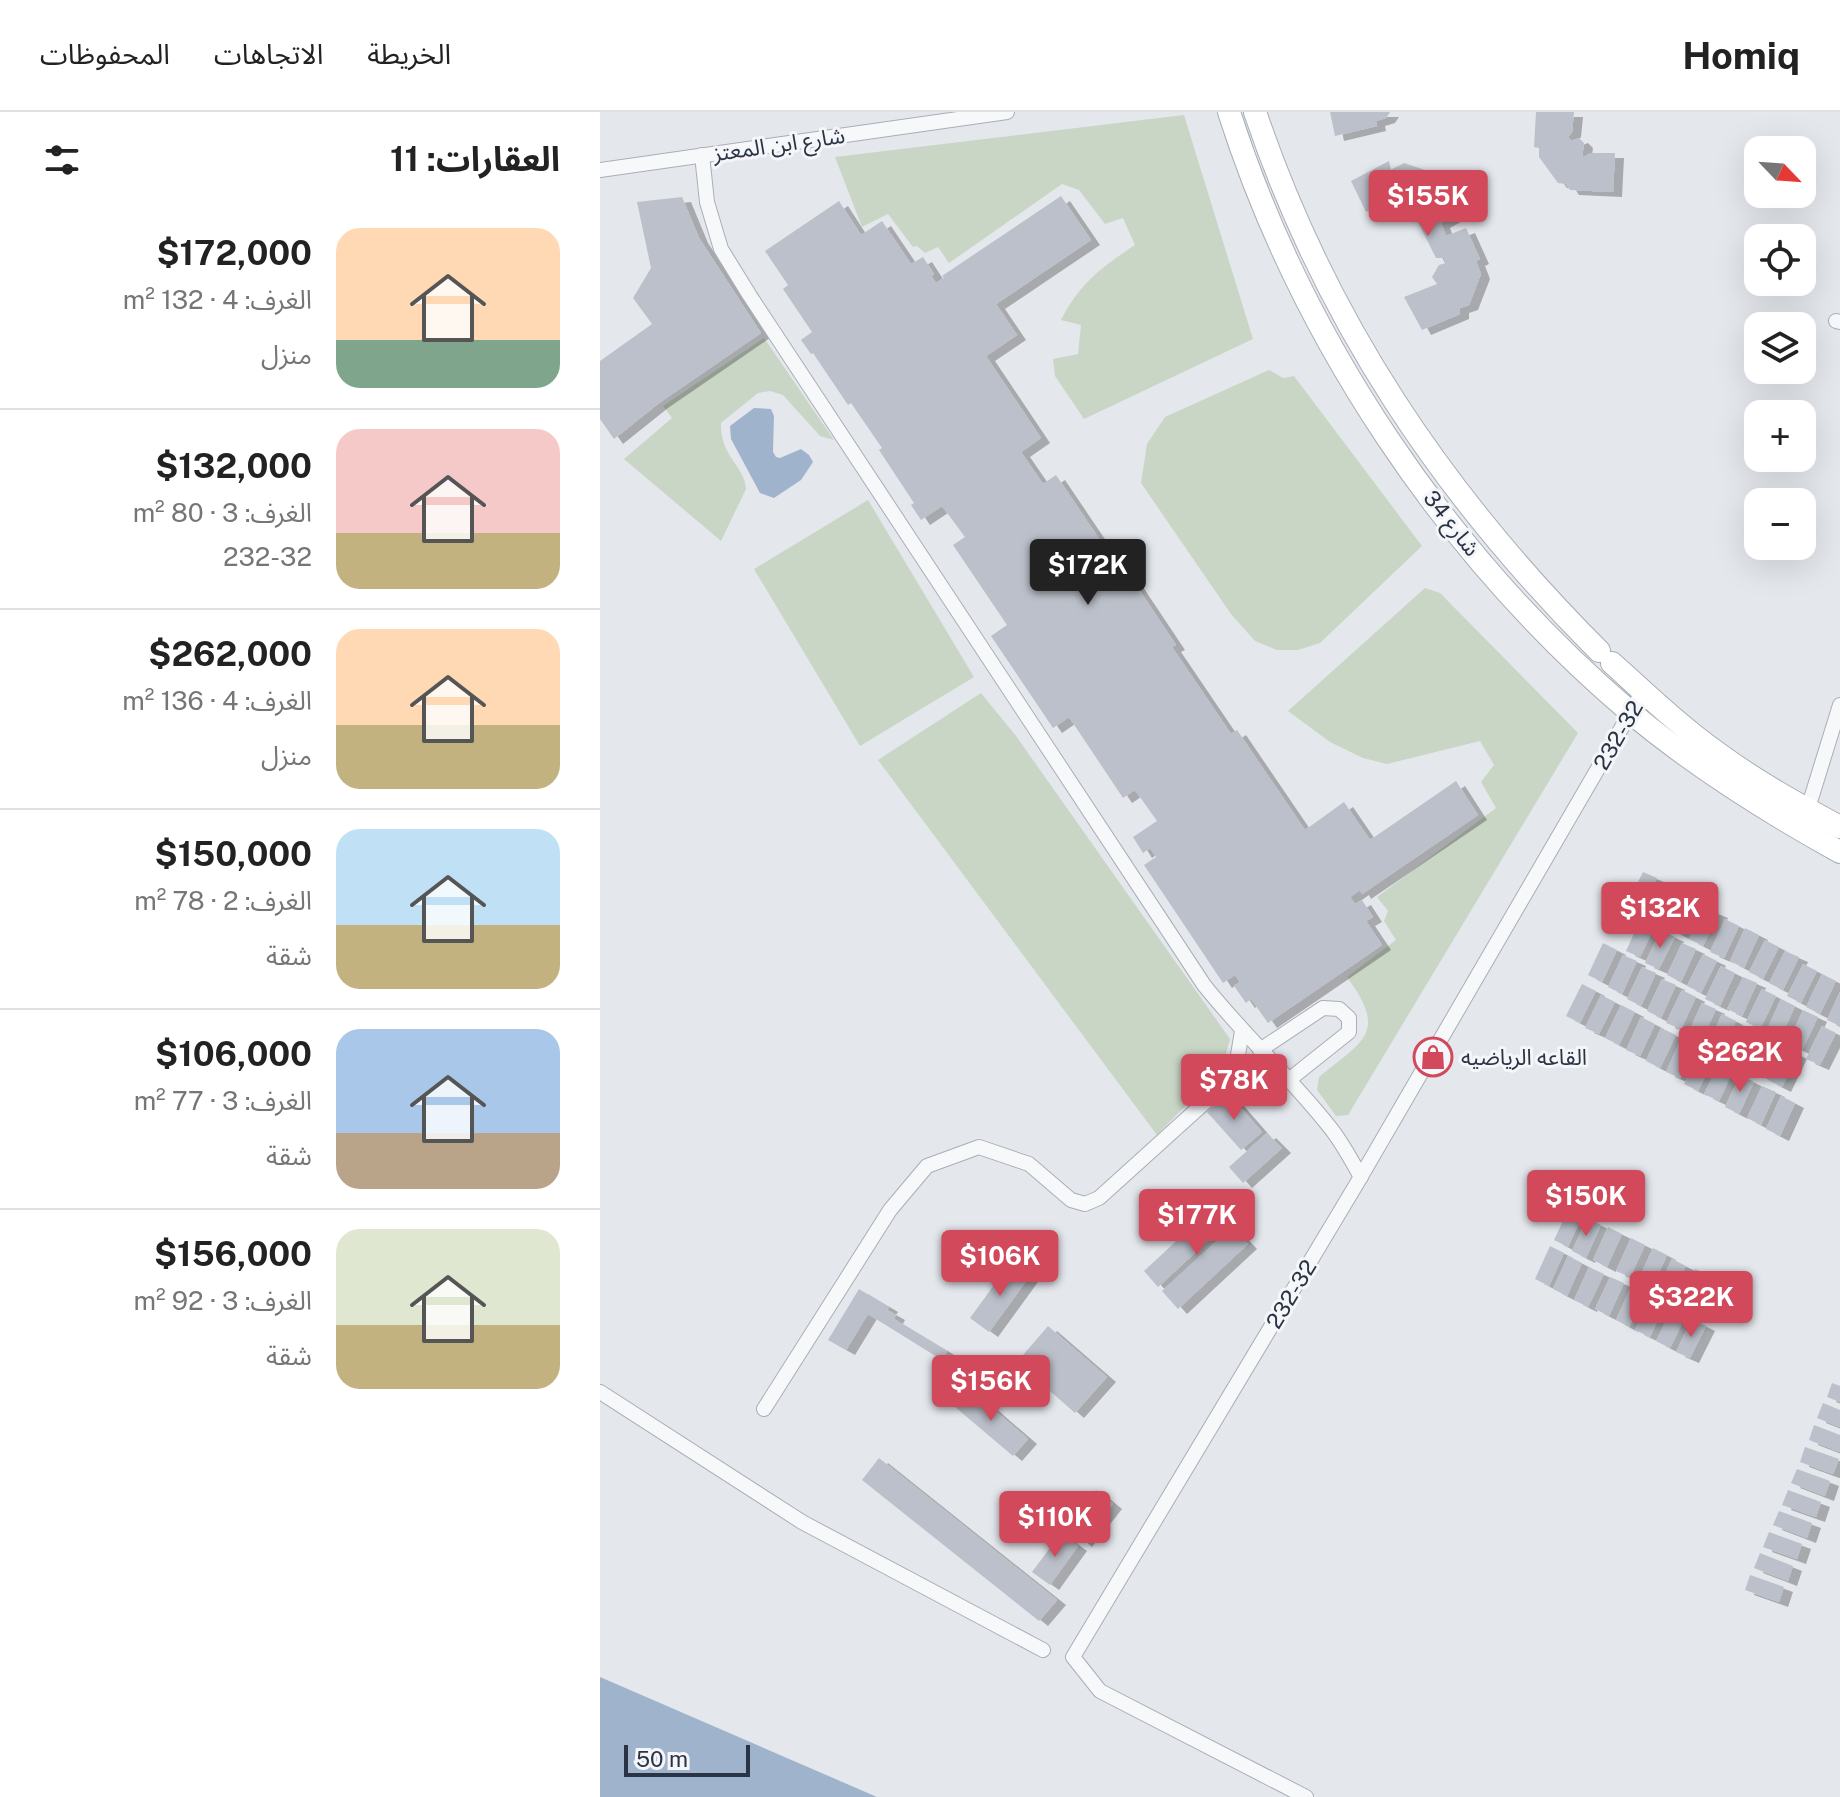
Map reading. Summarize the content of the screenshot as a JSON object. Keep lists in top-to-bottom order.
{
  "streets": {
    "main road": ["شارع 34"],
    "street": ["شارع ابن المعتز", "232-32"]
  },
  "crossings": [
    ["شارع 34", "232-32"]
  ],
  "places": {
    "shop": ["القاعه الرياضيه"]
  },
  "scale_bar": "50 m",
  "north": "bottom right",
  "page": {
    "header": "Homiq",
    "nav": ["الخريطة", "الاتجاهات", "المحفوظات"],
    "heading": "العقارات: 11",
    "map_buttons": ["+", "−"],
    "price": [
      "$155K",
      "$172K",
      "$132K",
      "$262K",
      "$78K",
      "$150K",
      "$177K",
      "$106K",
      "$322K",
      "$156K",
      "$110K"
    ],
    "list": [
      {
        "name": "$172,000",
        "note": "الغرف: 4 · 132 m² · منزل"
      },
      {
        "name": "$132,000",
        "note": "الغرف: 3 · 80 m² · 232-32"
      },
      {
        "name": "$262,000",
        "note": "الغرف: 4 · 136 m² · منزل"
      },
      {
        "name": "$150,000",
        "note": "الغرف: 2 · 78 m² · شقة"
      },
      {
        "name": "$106,000",
        "note": "الغرف: 3 · 77 m² · شقة"
      },
      {
        "name": "$156,000",
        "note": "الغرف: 3 · 92 m² · شقة"
      }
    ],
    "scale": "50 m"
  }
}
